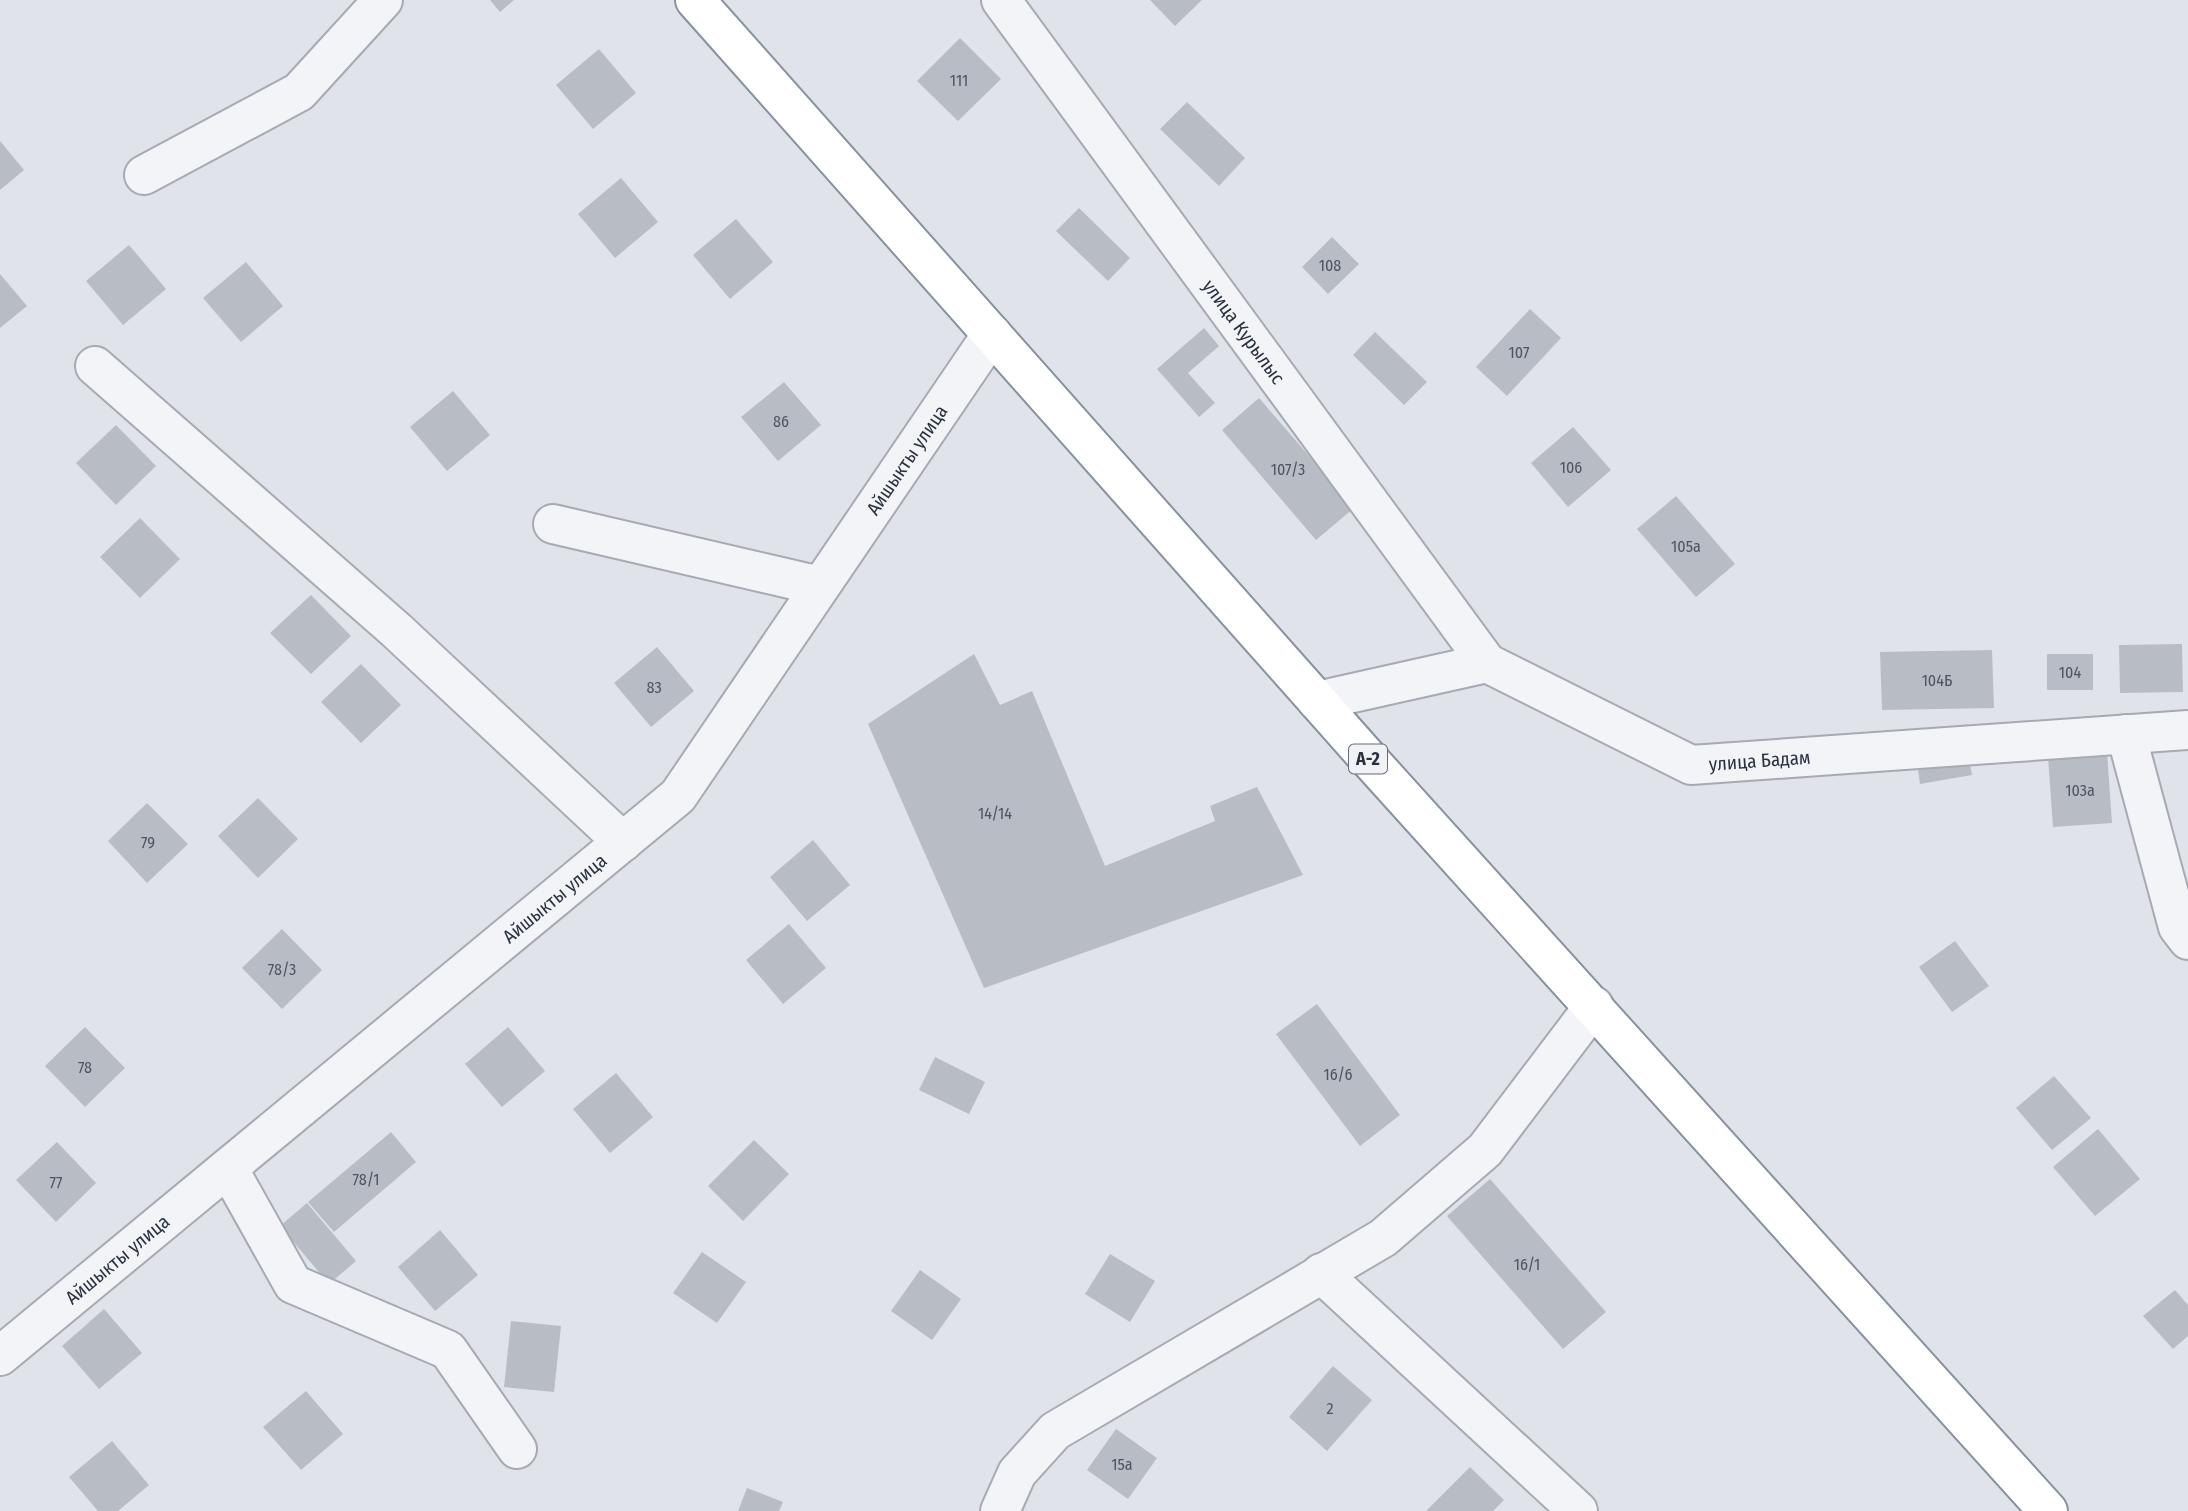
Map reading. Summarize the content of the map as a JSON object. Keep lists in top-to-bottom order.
{
  "streets": {
    "highway": ["A-2"],
    "street": ["улица Курылыс", "Айшыкты улица", "улица Бадам"]
  },
  "crossings": [
    ["улица Курылыс", "улица Бадам"],
    ["Айшыкты улица", "A-2"]
  ],
  "house_numbers": [
    "111",
    "108",
    "107",
    "86",
    "106",
    "107/3",
    "105а",
    "104",
    "104Б",
    "83",
    "103а",
    "14/14",
    "79",
    "78/3",
    "78",
    "16/6",
    "78/1",
    "77",
    "16/1",
    "2",
    "15а"
  ]
}
